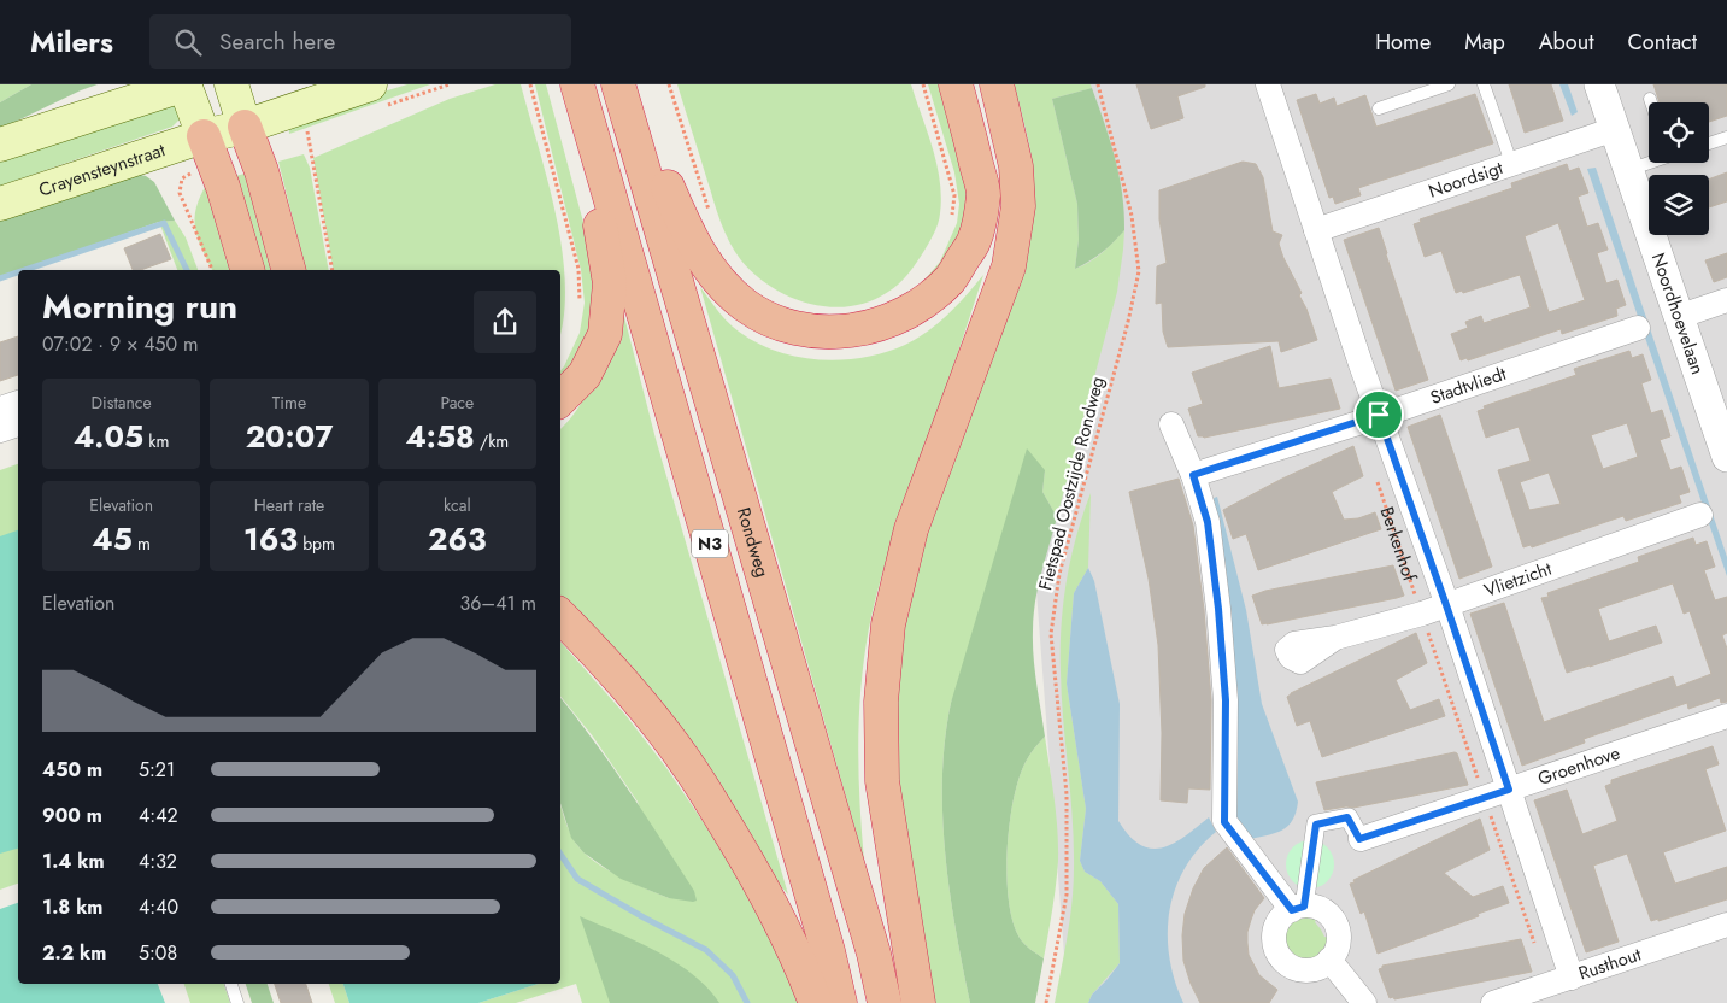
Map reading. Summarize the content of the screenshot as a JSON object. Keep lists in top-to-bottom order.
{
  "streets": {
    "highway": ["N3", "Rondweg"],
    "main road": ["Crayensteynstraat"],
    "street": [
      "Noordsigt",
      "Noordhoevelaan",
      "Stadtvliedt",
      "Berkenhof",
      "Vlietzicht",
      "Groenhove",
      "Rusthout"
    ],
    "path": ["Fietspad Oostzijde Rondweg"]
  },
  "crossings": [
    ["Noordsigt", "Noordhoevelaan"],
    ["Noordsigt", "Berkenhof"],
    ["Stadtvliedt", "Berkenhof"],
    ["N3", "Rondweg"],
    ["Berkenhof", "Vlietzicht"],
    ["Berkenhof", "Groenhove"],
    ["Berkenhof", "Rusthout"]
  ],
  "page": {
    "header": "Milers",
    "search": "Search here",
    "nav": [
      "Home",
      "Map",
      "About",
      "Contact"
    ],
    "heading": ["Morning run", "07:02 · 9 × 450 m"],
    "stats": [
      ["Distance", "4.05 km"],
      ["Time", "20:07"],
      ["Pace", "4:58 /km"],
      ["Elevation", "45 m"],
      ["Heart rate", "163 bpm"],
      ["kcal", "263"]
    ],
    "chart": ["Elevation", "36–41 m"],
    "list": [
      {
        "name": "450 m",
        "note": "5:21"
      },
      {
        "name": "900 m",
        "note": "4:42"
      },
      {
        "name": "1.4 km",
        "note": "4:32"
      },
      {
        "name": "1.8 km",
        "note": "4:40"
      },
      {
        "name": "2.2 km",
        "note": "5:08"
      }
    ]
  }
}
